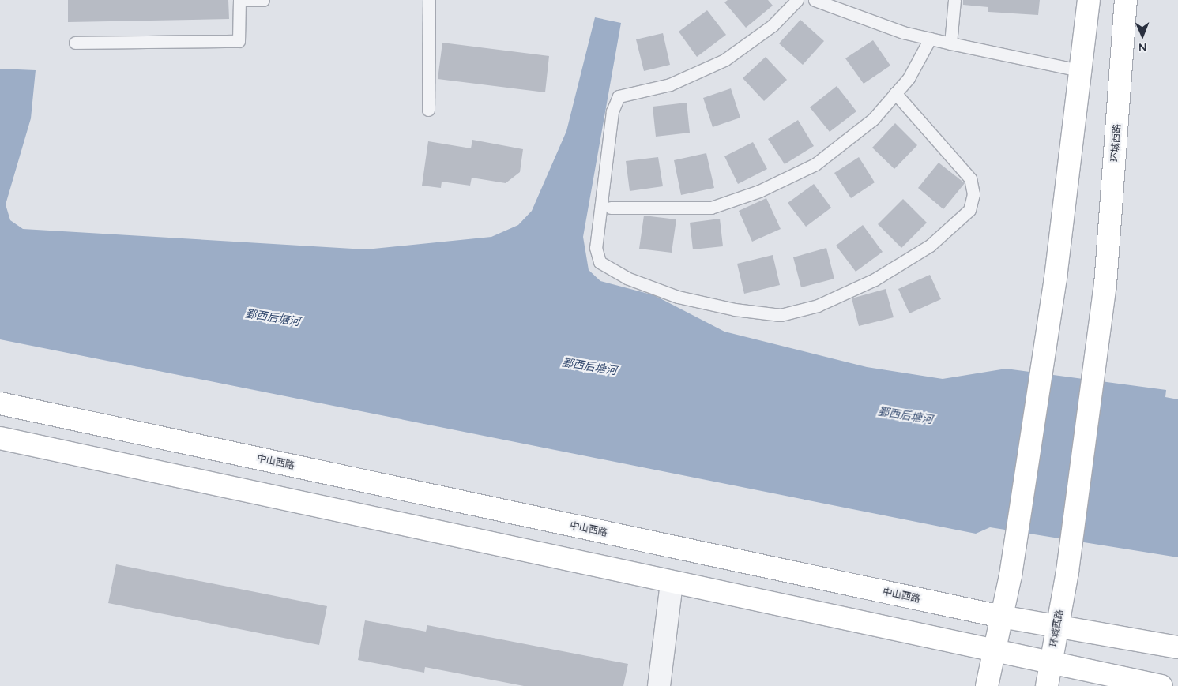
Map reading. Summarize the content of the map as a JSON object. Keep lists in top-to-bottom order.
{
  "streets": {
    "main road": ["环城西路", "中山西路"]
  },
  "crossings": [
    ["环城西路", "中山西路"]
  ],
  "water": ["鄞西后塘河"],
  "north": "bottom"
}
